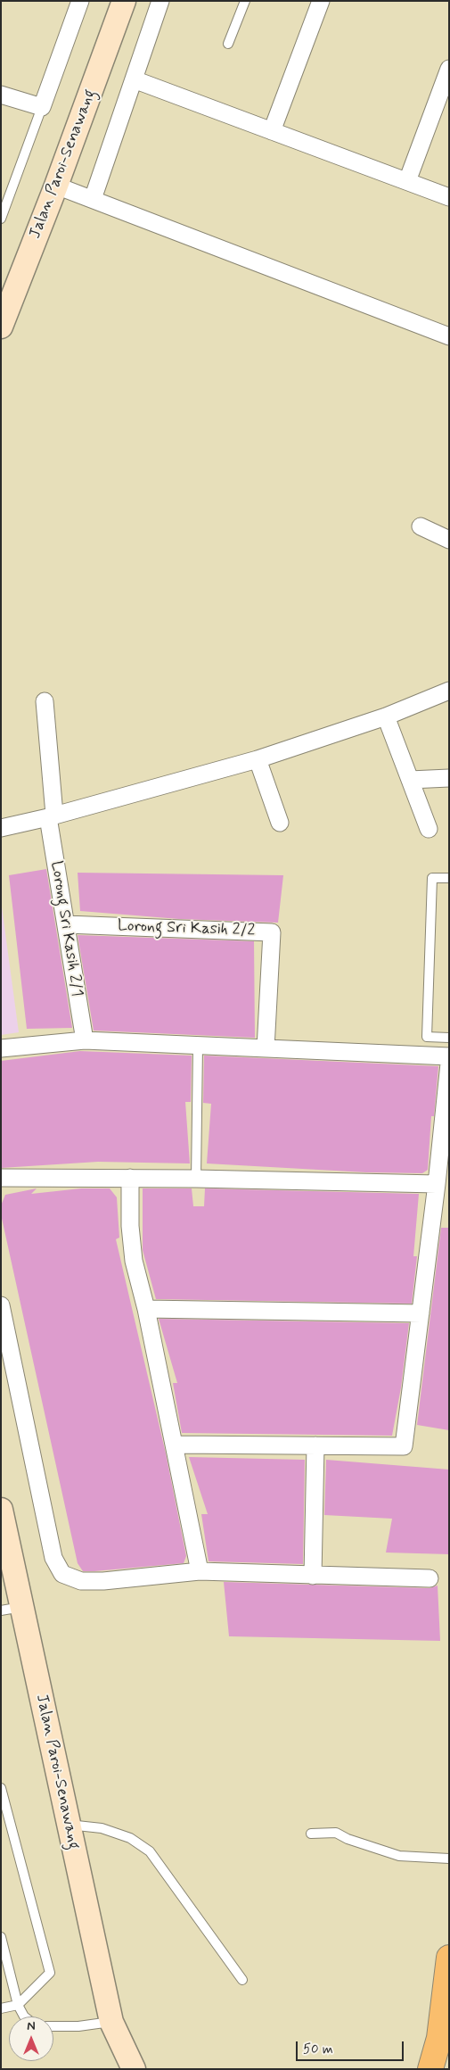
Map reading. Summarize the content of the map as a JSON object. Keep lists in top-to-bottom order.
{
  "streets": {
    "main road": ["Jalan Paroi-Senawang"],
    "street": ["Lorong Sri Kasih 2/1", "Lorong Sri Kasih 2/2"]
  },
  "crossings": [
    ["Lorong Sri Kasih 2/1", "Lorong Sri Kasih 2/2"]
  ],
  "scale_bar": "50 m",
  "north": "top"
}
